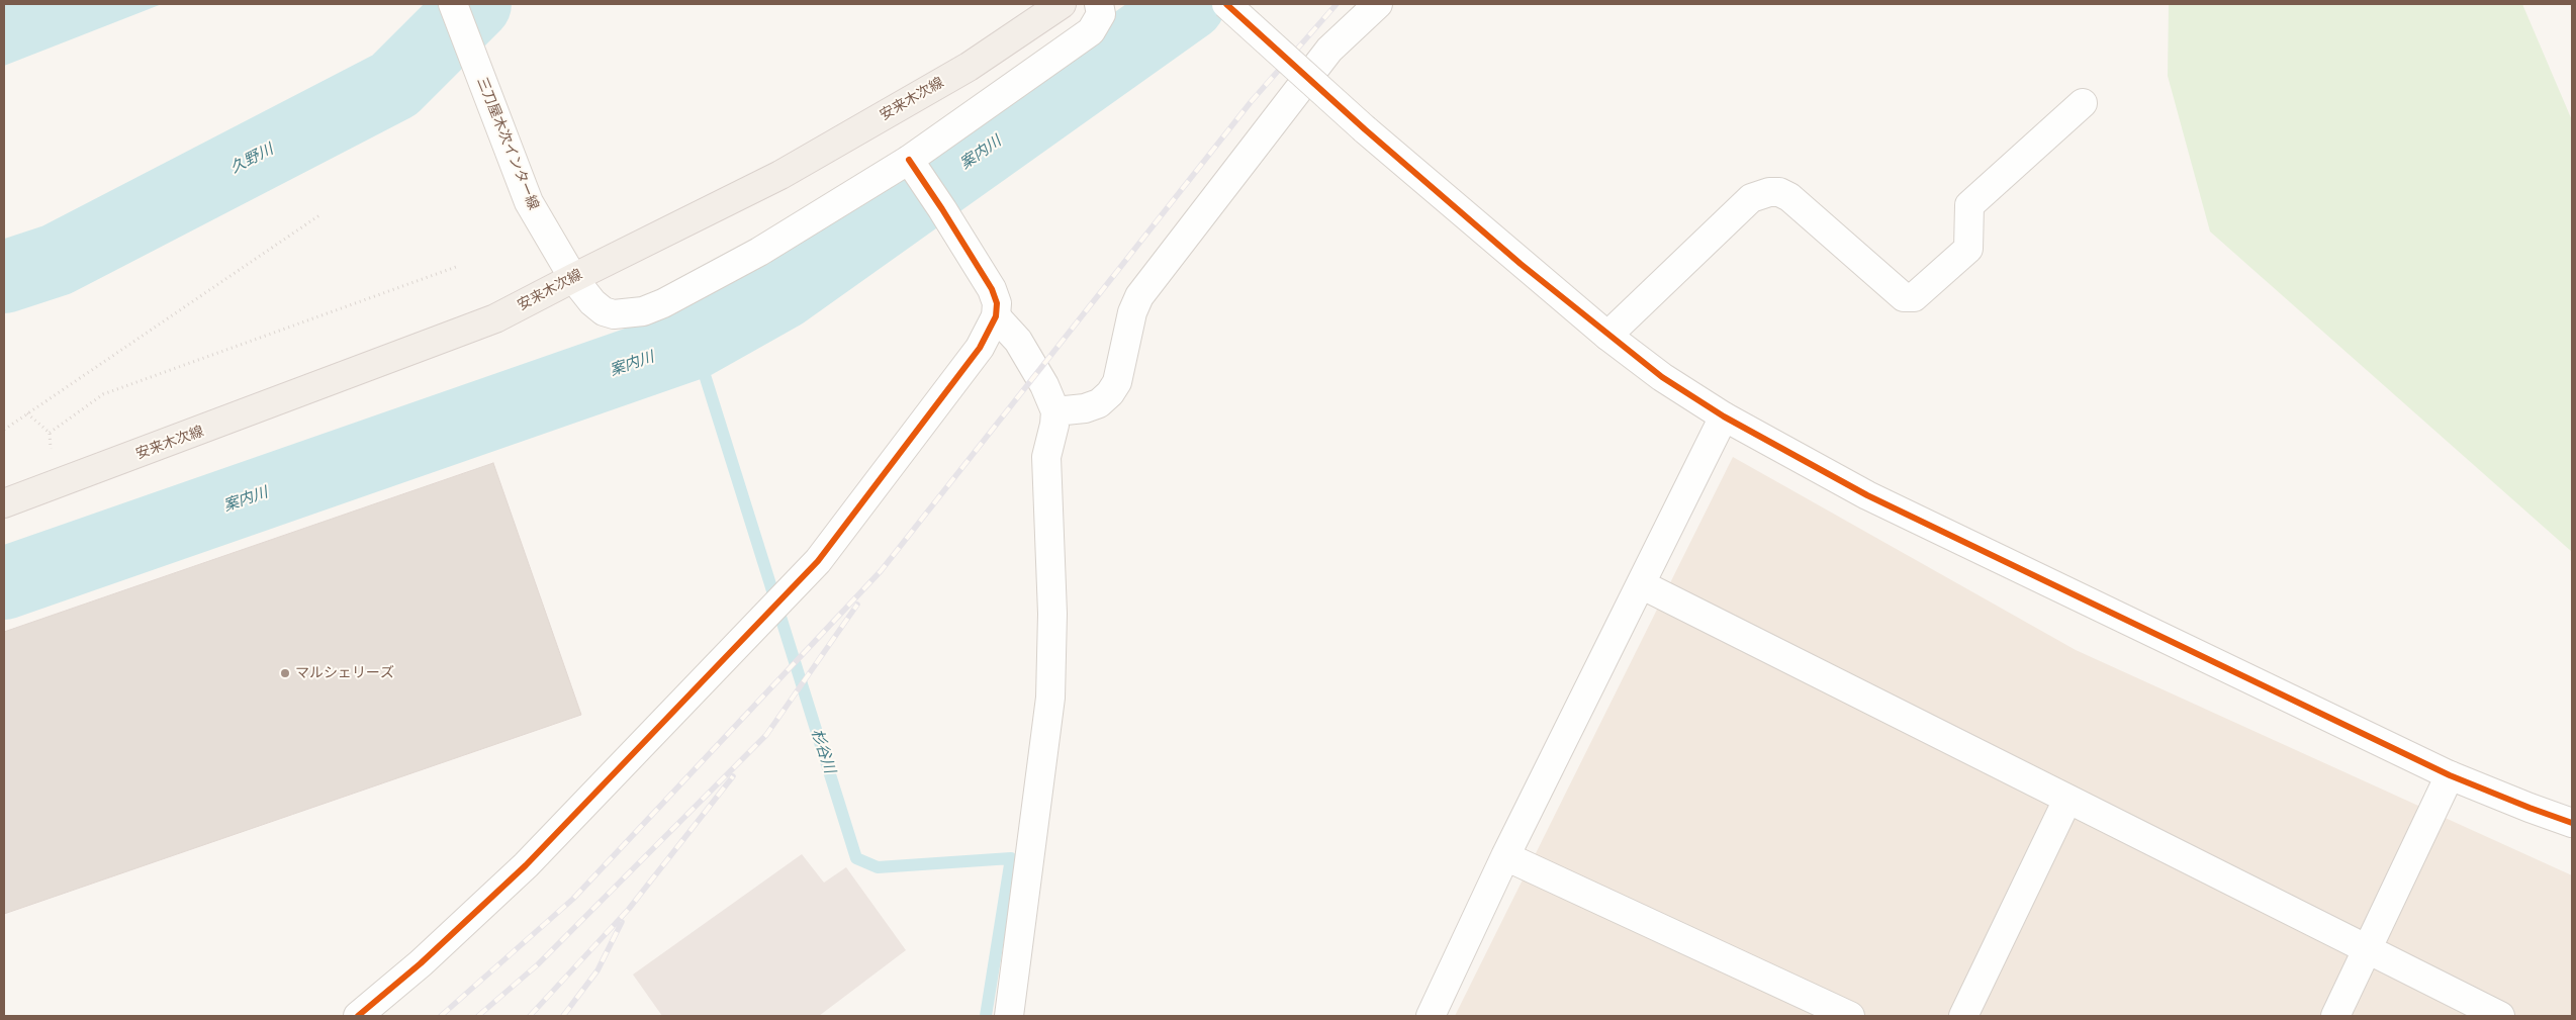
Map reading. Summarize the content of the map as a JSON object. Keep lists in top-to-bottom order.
{
  "streets": {
    "main road": ["安来木次線"],
    "street": ["三刀屋木次インター線"]
  },
  "crossings": [
    ["安来木次線", "三刀屋木次インター線"]
  ],
  "water": ["案内川", "久野川", "杉谷川"],
  "places": ["マルシェリーズ"]
}
